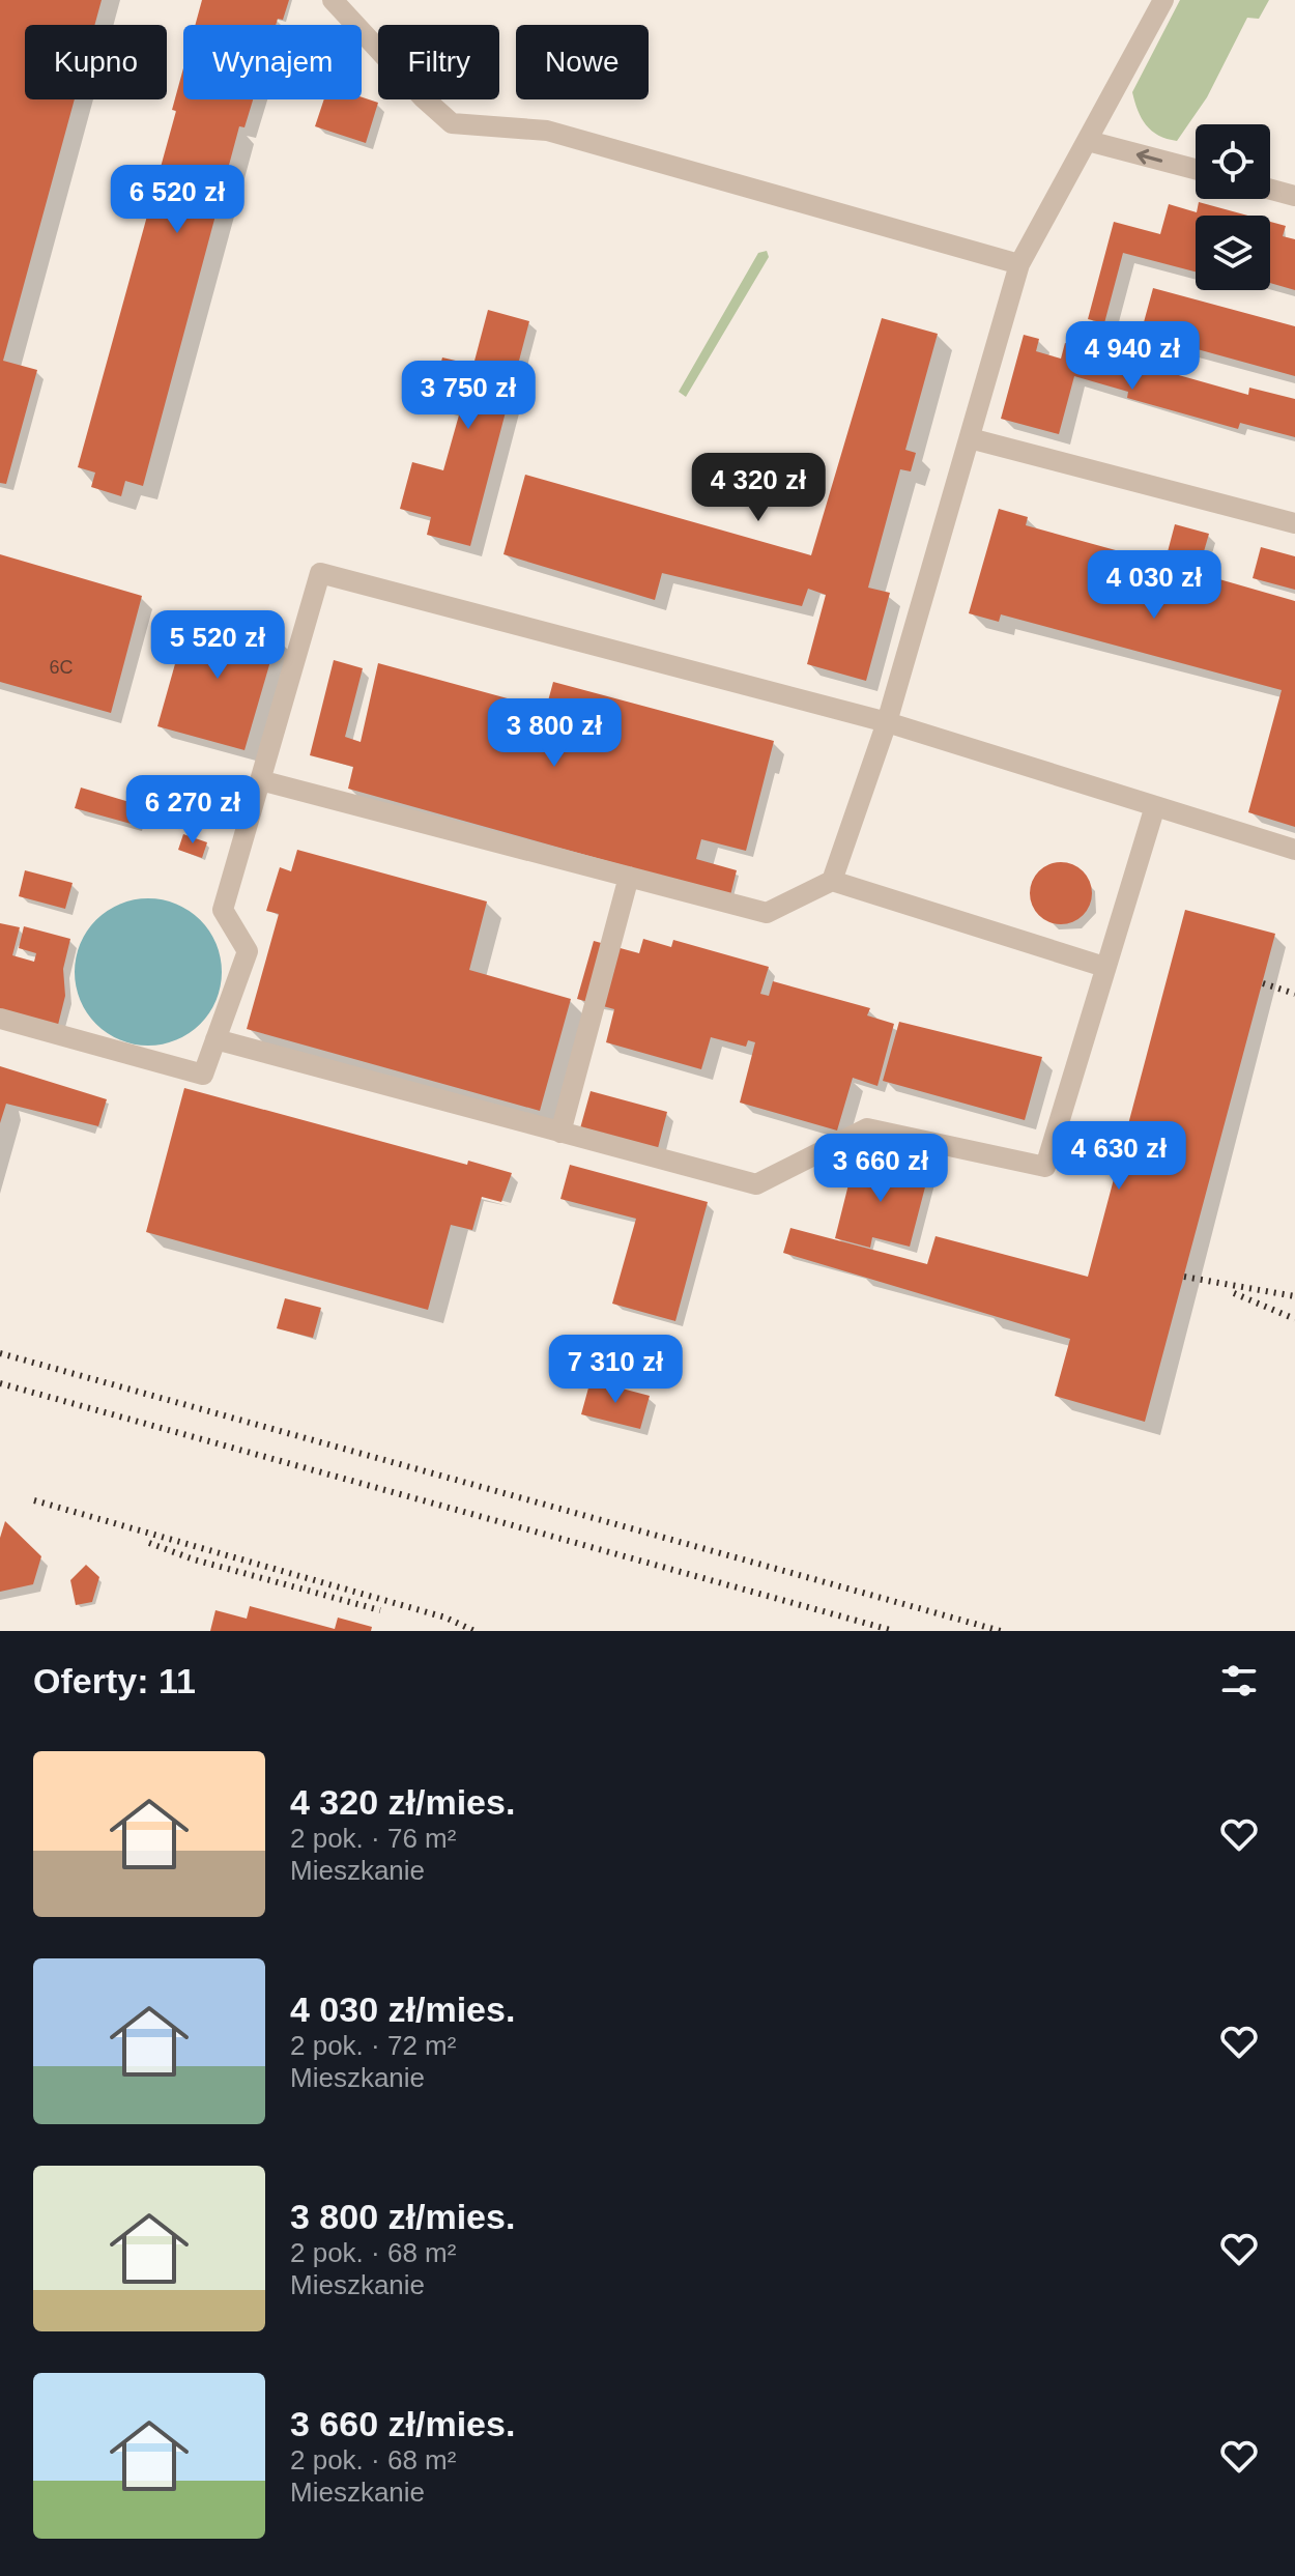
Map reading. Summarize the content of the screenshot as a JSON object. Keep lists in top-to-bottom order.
{
  "house_numbers": ["6C"],
  "page": {
    "chip": [
      "Kupno",
      "Wynajem",
      "Filtry",
      "Nowe"
    ],
    "price": [
      "6 520 zł",
      "4 940 zł",
      "3 750 zł",
      "4 320 zł",
      "4 030 zł",
      "5 520 zł",
      "3 800 zł",
      "6 270 zł",
      "4 630 zł",
      "3 660 zł",
      "7 310 zł"
    ],
    "heading": "Oferty: 11",
    "list": [
      {
        "name": "4 320 zł/mies.",
        "note": "2 pok. · 76 m² · Mieszkanie"
      },
      {
        "name": "4 030 zł/mies.",
        "note": "2 pok. · 72 m² · Mieszkanie"
      },
      {
        "name": "3 800 zł/mies.",
        "note": "2 pok. · 68 m² · Mieszkanie"
      },
      {
        "name": "3 660 zł/mies.",
        "note": "2 pok. · 68 m² · Mieszkanie"
      }
    ]
  }
}
